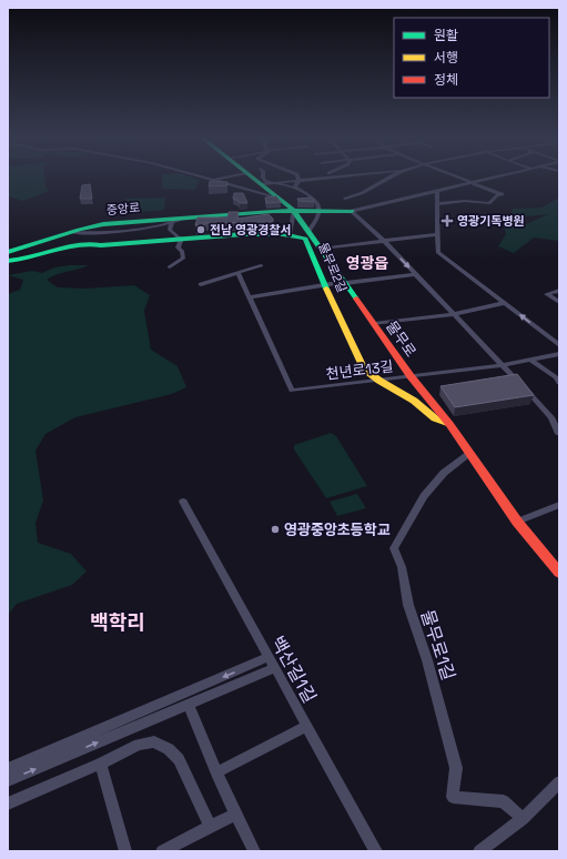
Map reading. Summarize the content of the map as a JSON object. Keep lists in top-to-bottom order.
{
  "streets": {
    "street": [
      "중앙로",
      "물무로2길",
      "물무로",
      "천년로13길",
      "물무로1길",
      "백산길1길"
    ]
  },
  "crossings": [
    ["중앙로", "물무로"],
    ["물무로2길", "물무로"],
    ["물무로2길", "천년로13길"],
    ["물무로", "천년로13길"],
    ["물무로", "물무로1길"]
  ],
  "districts": ["영광읍", "백학리"],
  "places": {
    "health": ["영광기독병원"],
    "other": ["전남 영광경찰서", "영광중앙초등학교"]
  },
  "legend": ["원활", "서행", "정체"]
}
